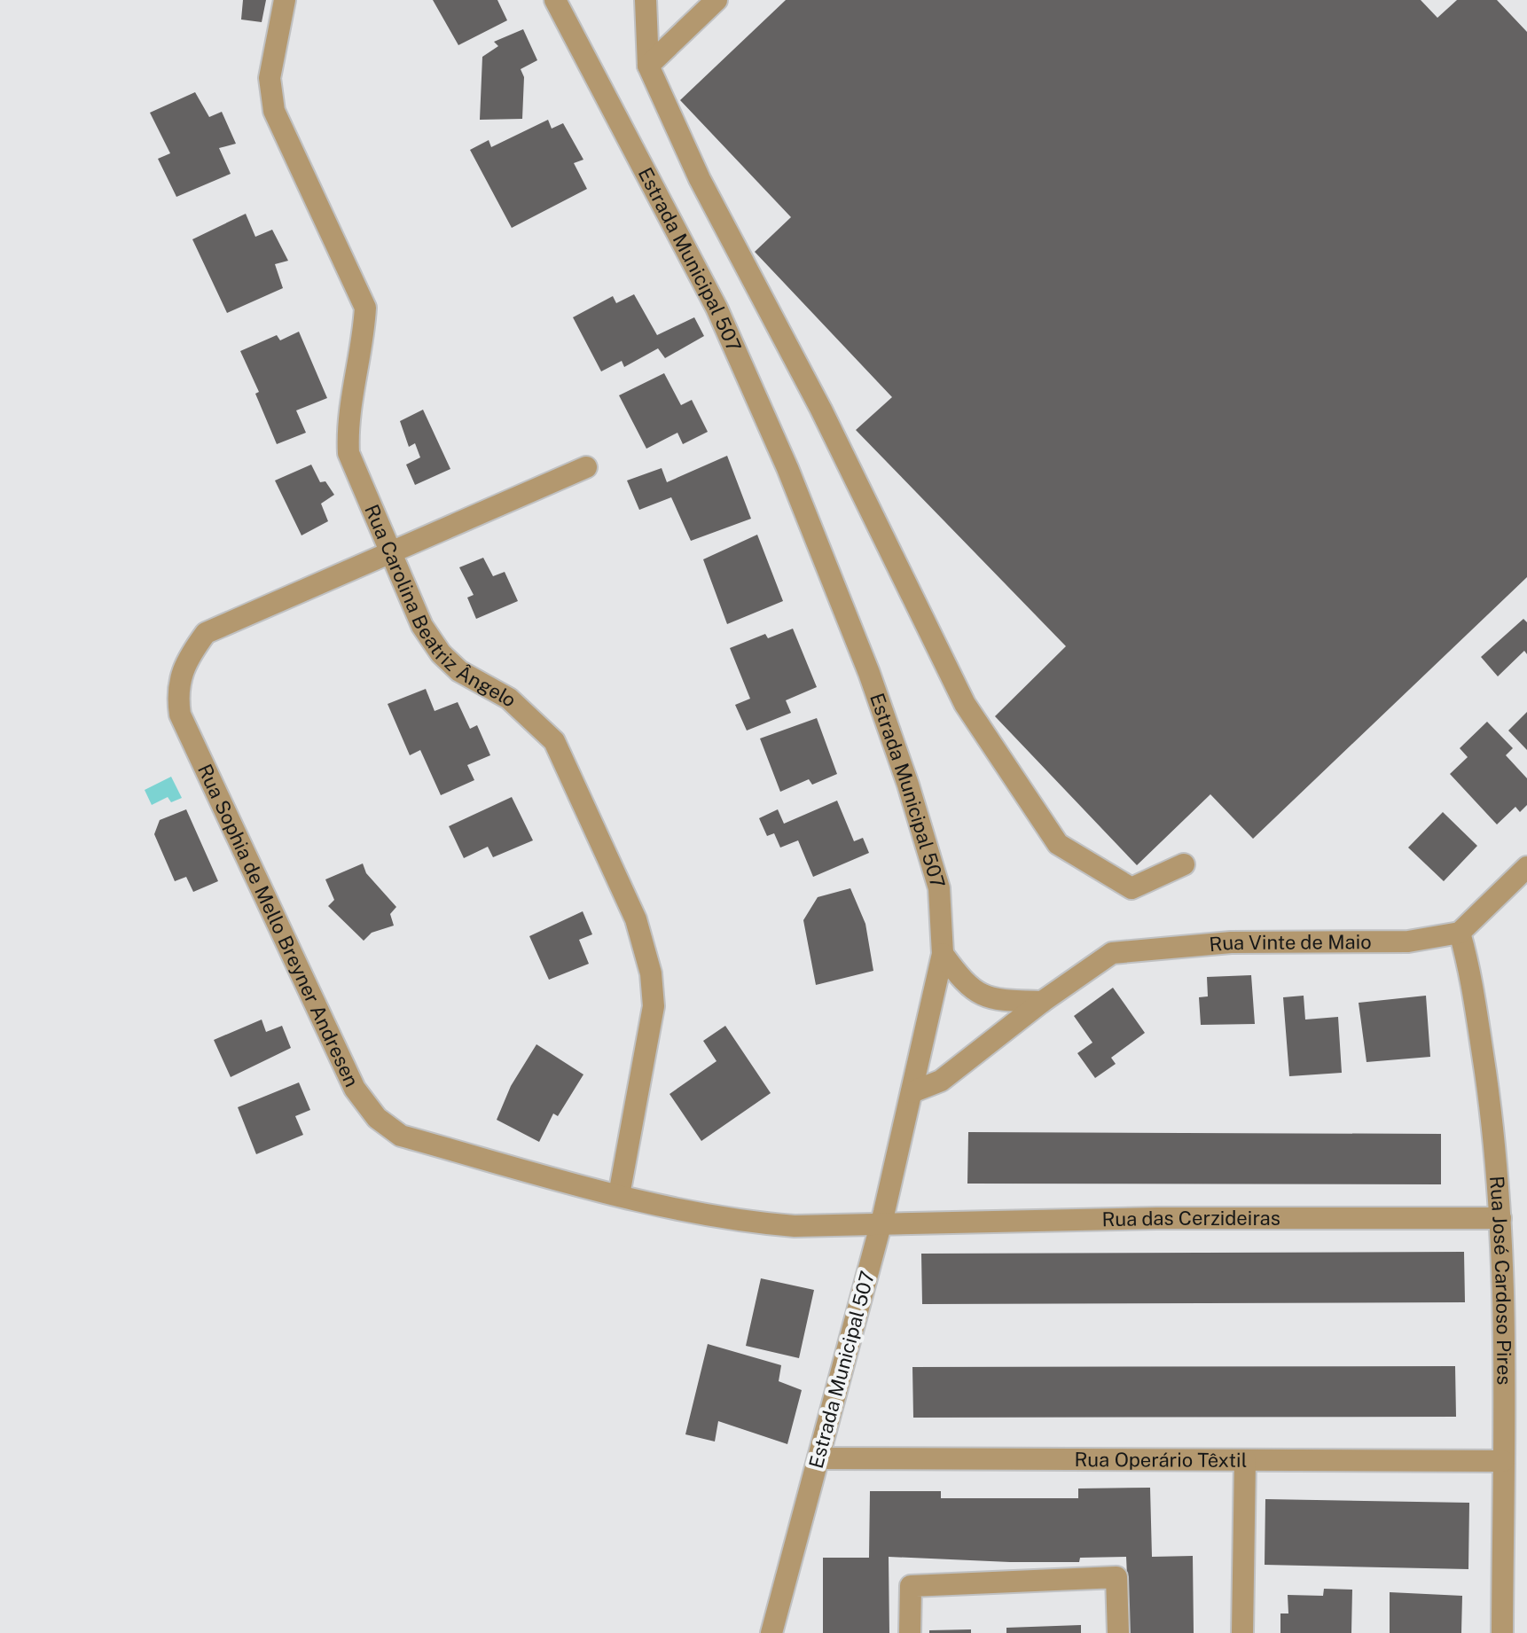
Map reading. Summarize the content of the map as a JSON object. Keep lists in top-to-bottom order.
{
  "streets": {
    "street": [
      "Estrada Municipal 507",
      "Rua Carolina Beatriz Ângelo",
      "Rua Sophia de Mello Breyner Andresen",
      "Rua Vinte de Maio",
      "Rua das Cerzideiras",
      "Rua José Cardoso Pires",
      "Rua Operário Têxtil"
    ]
  },
  "crossings": [
    ["Estrada Municipal 507", "Rua Sophia de Mello Breyner Andresen"],
    ["Estrada Municipal 507", "Rua Vinte de Maio"],
    ["Estrada Municipal 507", "Rua das Cerzideiras"],
    ["Estrada Municipal 507", "Rua Operário Têxtil"],
    ["Rua Carolina Beatriz Ângelo", "Rua Sophia de Mello Breyner Andresen"],
    ["Rua Sophia de Mello Breyner Andresen", "Rua das Cerzideiras"],
    ["Rua Vinte de Maio", "Rua José Cardoso Pires"],
    ["Rua das Cerzideiras", "Rua José Cardoso Pires"],
    ["Rua José Cardoso Pires", "Rua Operário Têxtil"]
  ]
}
